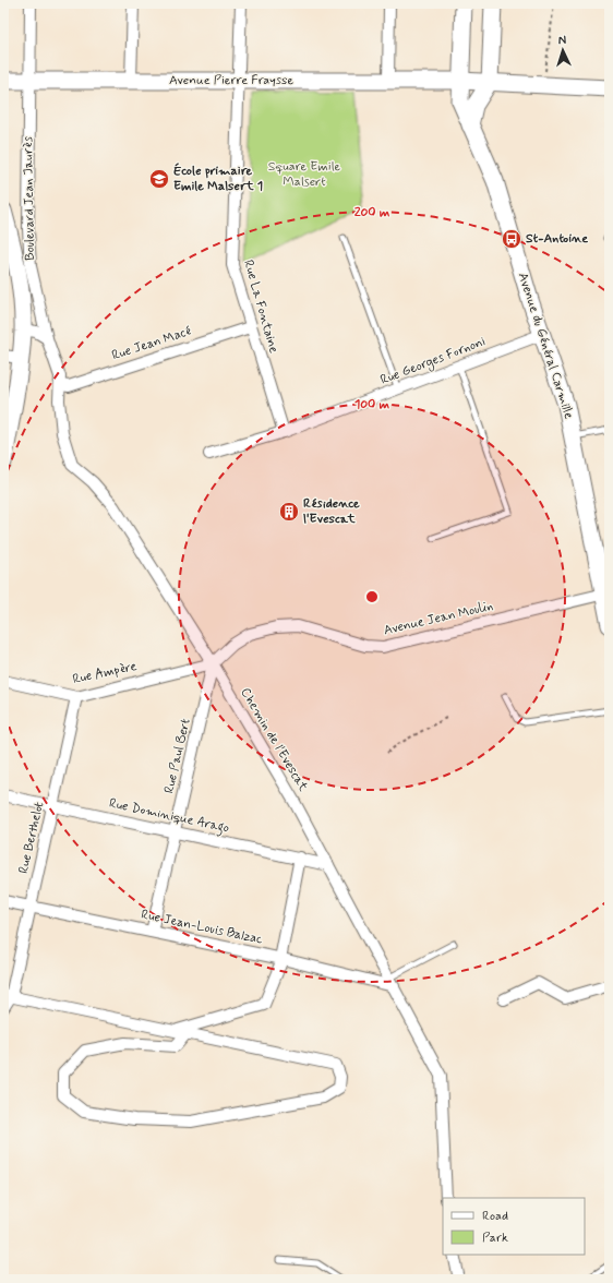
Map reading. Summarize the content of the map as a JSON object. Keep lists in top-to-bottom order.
{
  "streets": {
    "street": [
      "Avenue Pierre Fraysse",
      "Boulevard Jean Jaurès",
      "Rue La Fontaine",
      "Rue Jean Macé",
      "Avenue du Général Carmille",
      "Rue Georges Fornoni",
      "Avenue Jean Moulin",
      "Rue Ampère",
      "Chemin de l'Evescat",
      "Rue Paul Bert",
      "Rue Dominique Arago",
      "Rue Berthelot",
      "Rue Jean-Louis Balzac"
    ]
  },
  "crossings": [
    ["Avenue Pierre Fraysse", "Boulevard Jean Jaurès"],
    ["Avenue Pierre Fraysse", "Rue La Fontaine"],
    ["Avenue Pierre Fraysse", "Avenue du Général Carmille"],
    ["Boulevard Jean Jaurès", "Chemin de l'Evescat"],
    ["Rue La Fontaine", "Rue Jean Macé"],
    ["Rue La Fontaine", "Rue Georges Fornoni"],
    ["Rue Jean Macé", "Chemin de l'Evescat"],
    ["Avenue du Général Carmille", "Rue Georges Fornoni"],
    ["Avenue du Général Carmille", "Avenue Jean Moulin"],
    ["Avenue Jean Moulin", "Rue Ampère"],
    ["Avenue Jean Moulin", "Chemin de l'Evescat"],
    ["Avenue Jean Moulin", "Rue Paul Bert"],
    ["Rue Ampère", "Chemin de l'Evescat"],
    ["Rue Ampère", "Rue Paul Bert"],
    ["Rue Ampère", "Rue Berthelot"],
    ["Chemin de l'Evescat", "Rue Paul Bert"],
    ["Chemin de l'Evescat", "Rue Dominique Arago"],
    ["Chemin de l'Evescat", "Rue Jean-Louis Balzac"],
    ["Rue Paul Bert", "Rue Dominique Arago"],
    ["Rue Paul Bert", "Rue Jean-Louis Balzac"],
    ["Rue Dominique Arago", "Rue Berthelot"],
    ["Rue Berthelot", "Rue Jean-Louis Balzac"]
  ],
  "parks": ["Square Emile Malsert"],
  "places": {
    "school or university": ["École primaire Emile Malsert 1"],
    "bus stop": ["St-Antoine"],
    "building": ["Résidence l'Evescat"]
  },
  "legend": ["Road", "Park"],
  "north": "top",
  "rings": ["200 m", "100 m"]
}
